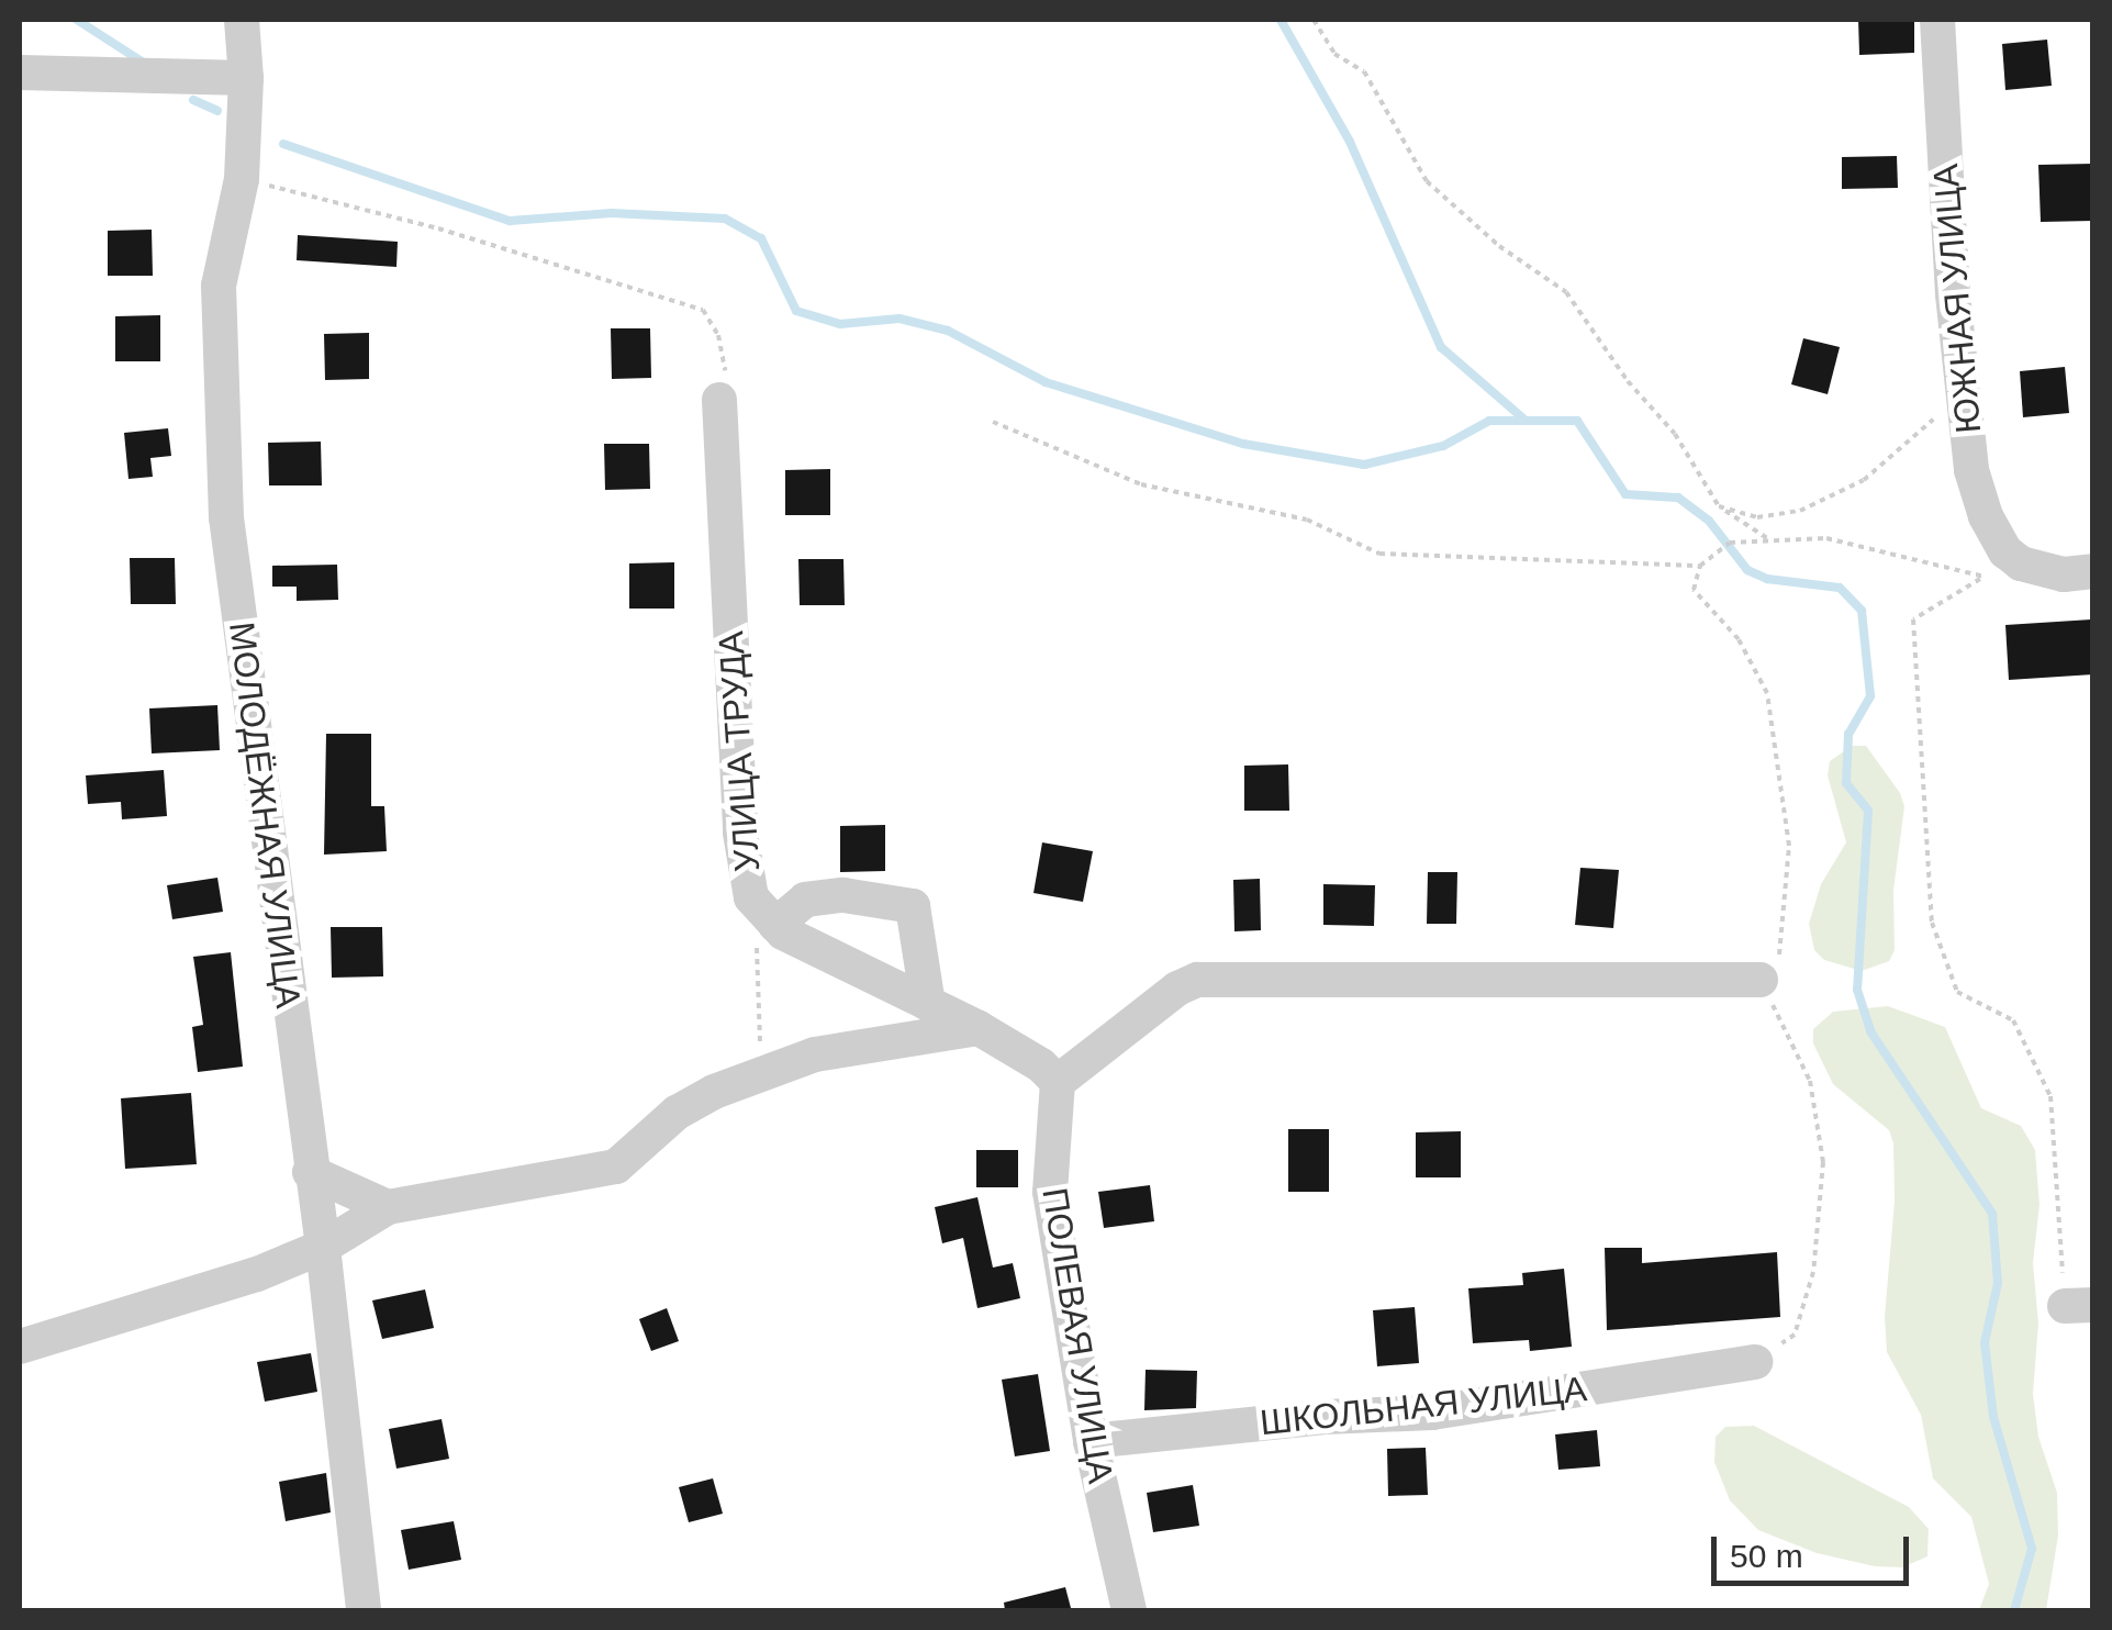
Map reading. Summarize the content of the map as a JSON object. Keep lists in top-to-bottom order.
{
  "streets": {
    "street": [
      "ЮЖНАЯ УЛИЦА",
      "УЛИЦА ТРУДА",
      "МОЛОДЁЖНАЯ УЛИЦА",
      "ПОЛЕВАЯ УЛИЦА",
      "ШКОЛЬНАЯ УЛИЦА"
    ]
  },
  "crossings": [
    ["ПОЛЕВАЯ УЛИЦА", "ШКОЛЬНАЯ УЛИЦА"]
  ],
  "scale_bar": "50 m"
}
